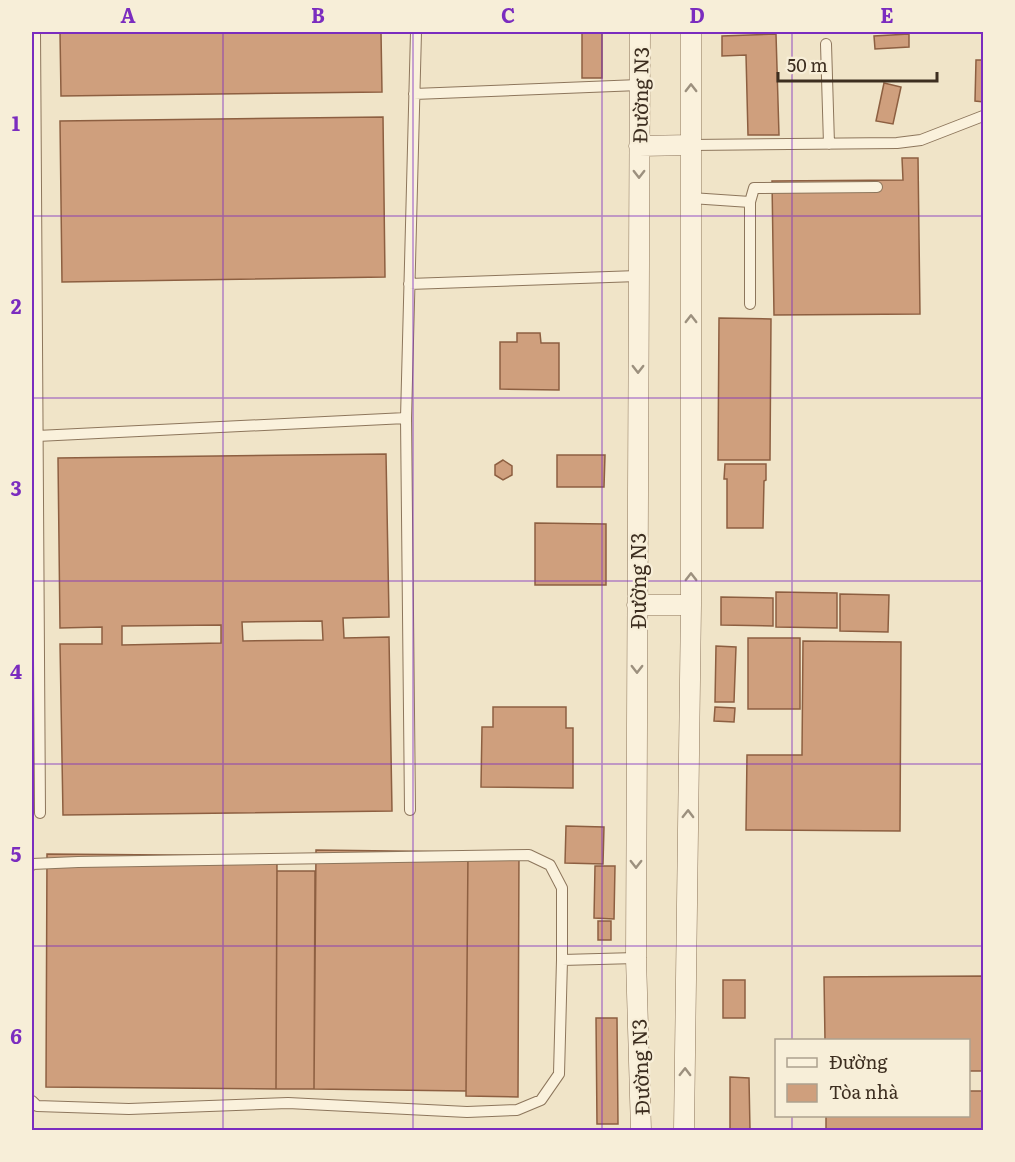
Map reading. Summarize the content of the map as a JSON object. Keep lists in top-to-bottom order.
{
  "streets": {
    "street": ["Đường N3"]
  },
  "legend": ["Đường", "Tòa nhà"],
  "scale_bar": "50 m",
  "grid": {
    "columns": [
      "A",
      "B",
      "C",
      "D",
      "E"
    ],
    "rows": [
      "1",
      "2",
      "3",
      "4",
      "5",
      "6"
    ]
  }
}
